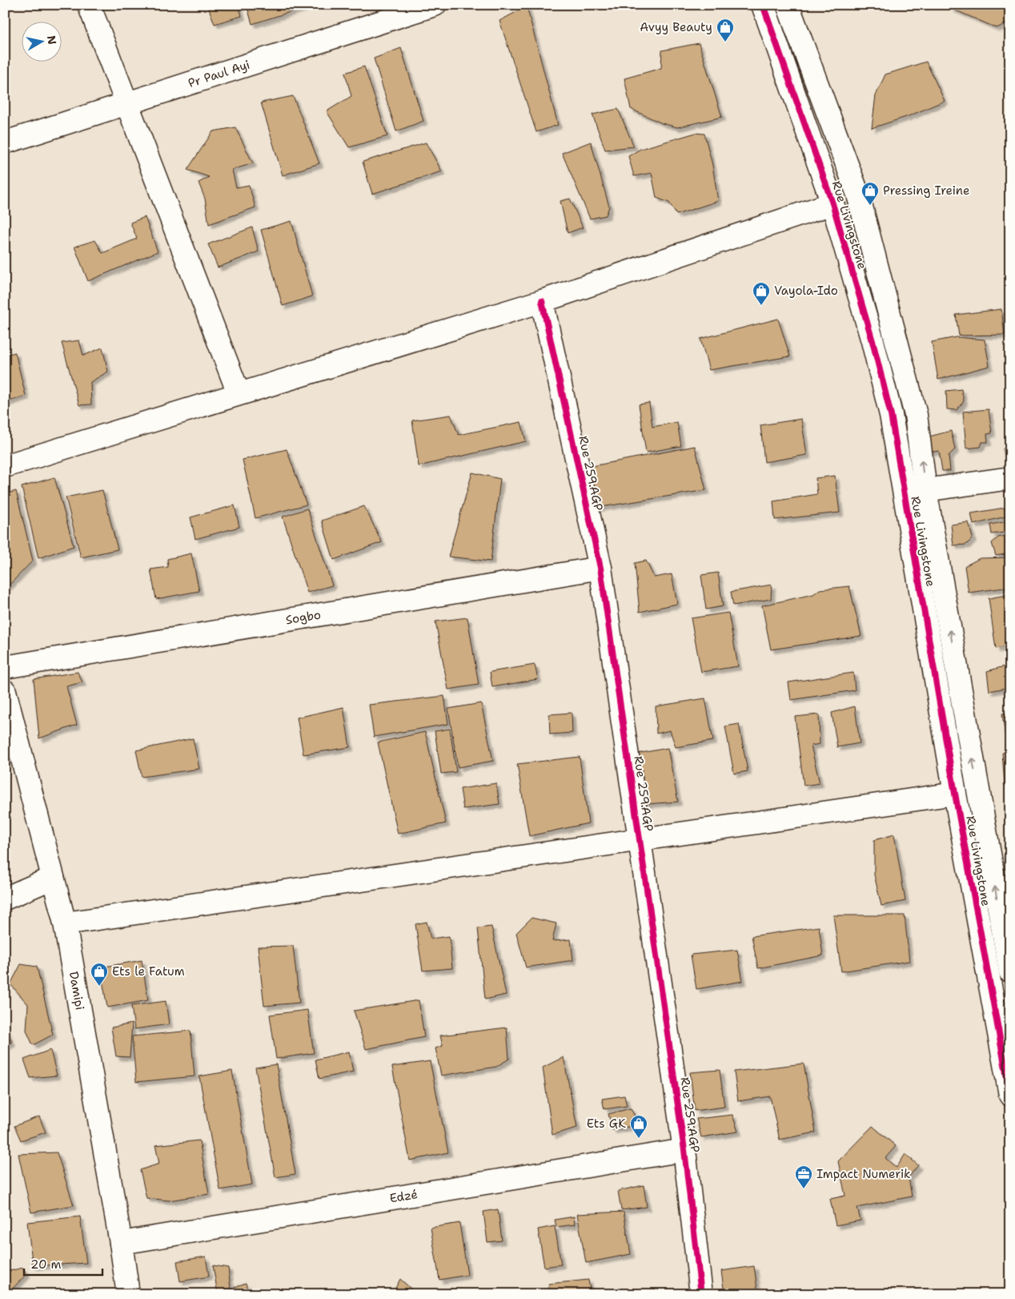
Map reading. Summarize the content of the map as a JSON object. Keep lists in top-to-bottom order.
{
  "streets": {
    "street": [
      "Pr Paul Ayi",
      "Rue Livingstone",
      "Rue 259.AGP",
      "Sogbo",
      "Damipi",
      "Edzé"
    ]
  },
  "crossings": [
    ["Rue 259.AGP", "Sogbo"],
    ["Rue 259.AGP", "Edzé"],
    ["Damipi", "Edzé"]
  ],
  "places": {
    "shop": [
      "Avyy Beauty",
      "Pressing Ireine",
      "Vayola-Ido",
      "Ets le Fatum",
      "Ets GK"
    ],
    "office": ["Impact Numerik"]
  },
  "scale_bar": "20 m",
  "north": "right"
}
